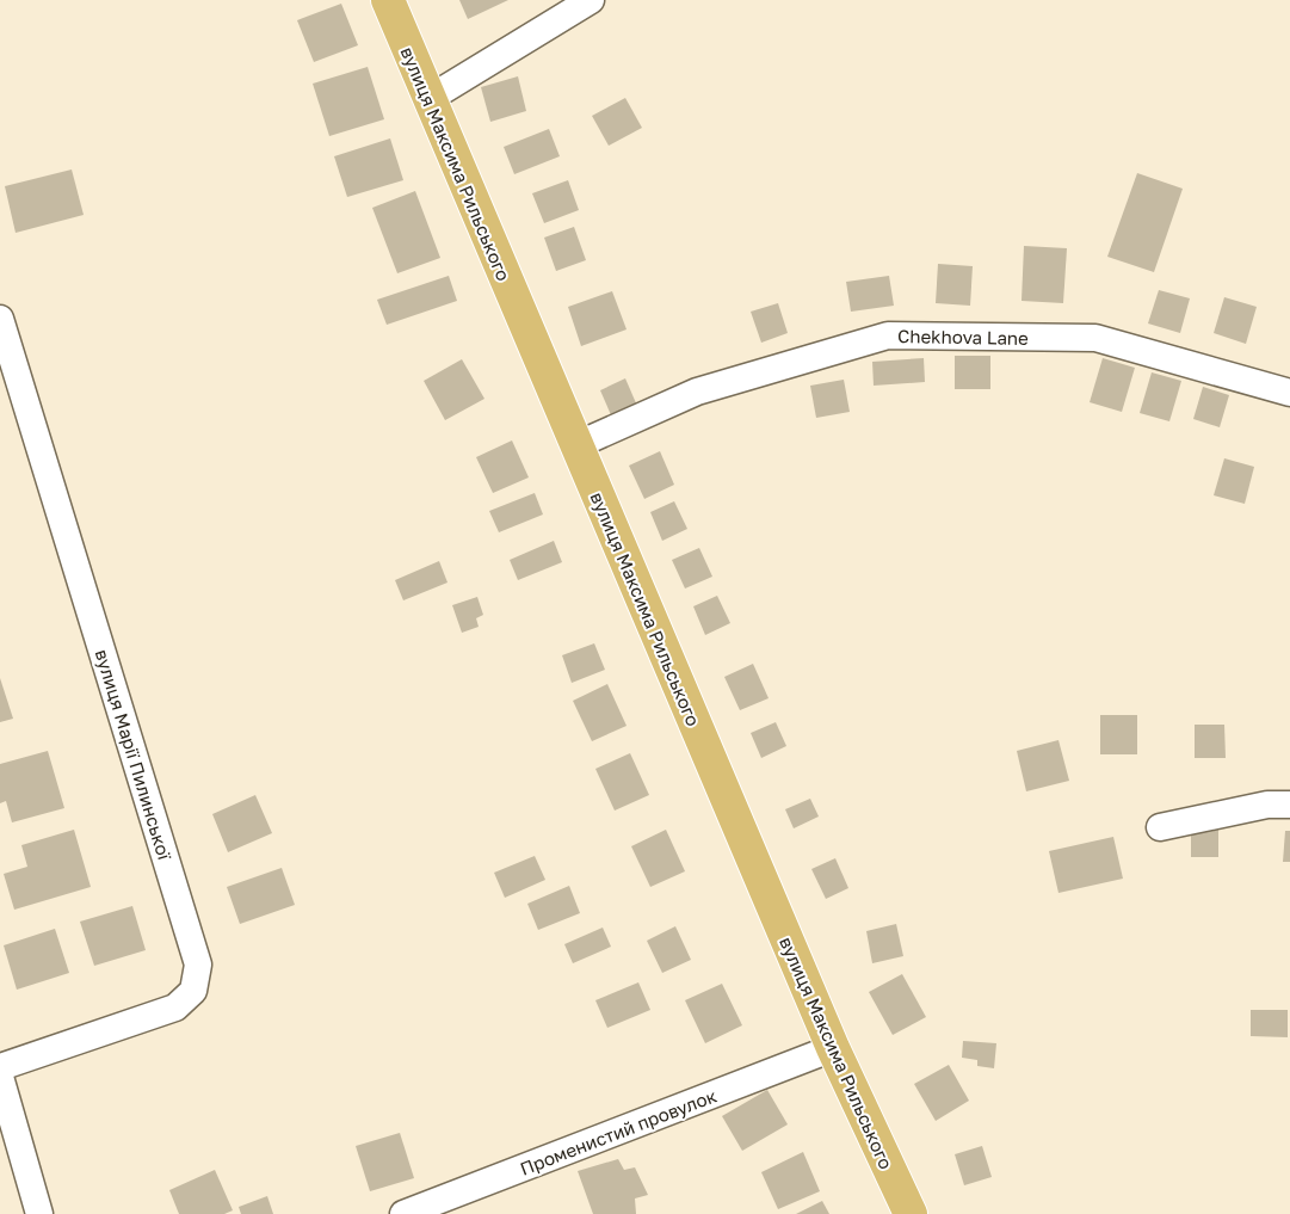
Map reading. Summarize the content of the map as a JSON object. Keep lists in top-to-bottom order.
{
  "streets": {
    "main road": ["вулиця Максима Рильського"],
    "street": ["Chekhova Lane", "вулиця Марії Пилинської", "Променистий провулок"]
  },
  "crossings": [
    ["вулиця Максима Рильського", "Chekhova Lane"],
    ["вулиця Максима Рильського", "Променистий провулок"]
  ]
}
